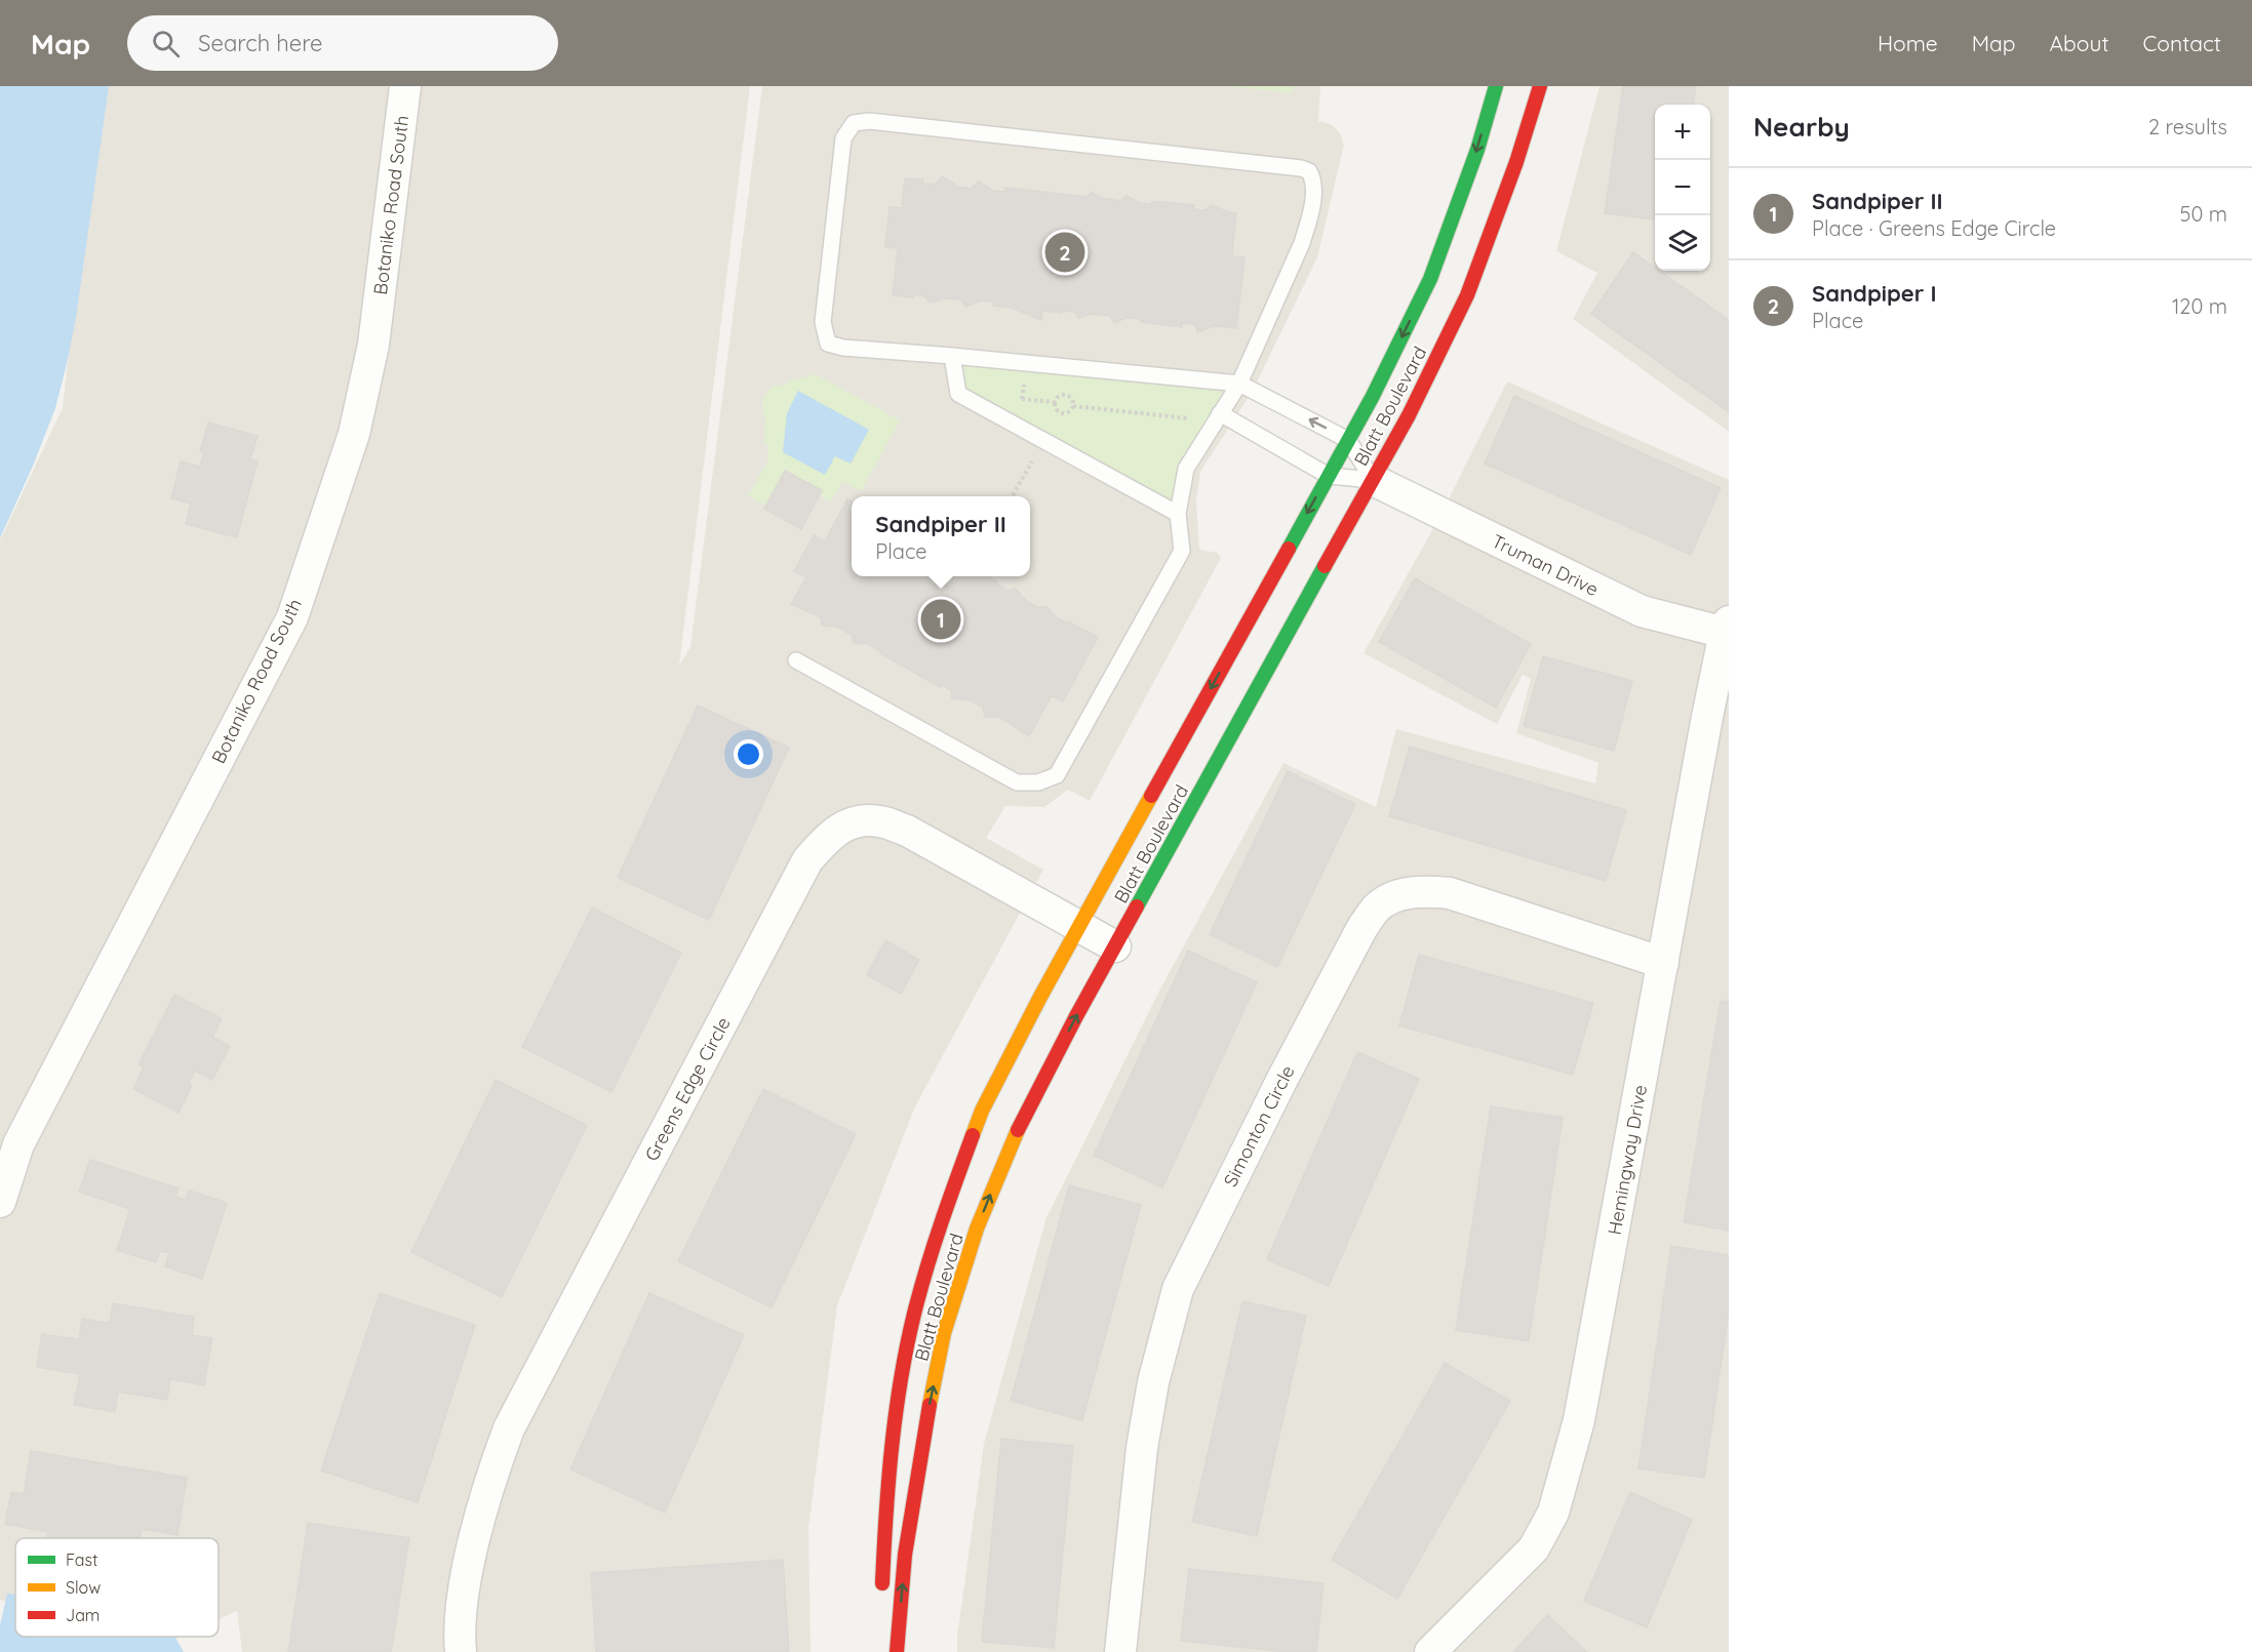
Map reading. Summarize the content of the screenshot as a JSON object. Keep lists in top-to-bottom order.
{
  "streets": {
    "street": [
      "Botaniko Road South",
      "Blatt Boulevard",
      "Truman Drive",
      "Greens Edge Circle",
      "Simonton Circle",
      "Hemingway Drive"
    ]
  },
  "crossings": [
    ["Blatt Boulevard", "Truman Drive"],
    ["Blatt Boulevard", "Greens Edge Circle"],
    ["Truman Drive", "Hemingway Drive"],
    ["Simonton Circle", "Hemingway Drive"]
  ],
  "legend": ["Fast", "Slow", "Jam"],
  "page": {
    "header": "Map",
    "search": "Search here",
    "nav": [
      "Home",
      "Map",
      "About",
      "Contact"
    ],
    "heading": ["Nearby", "2 results"],
    "map_buttons": ["+", "−"],
    "list": [
      {
        "mark": "1",
        "name": "Sandpiper II",
        "note": "Place · Greens Edge Circle",
        "value": "50 m"
      },
      {
        "mark": "2",
        "name": "Sandpiper I",
        "note": "Place",
        "value": "120 m"
      }
    ],
    "pins": ["2", "1"],
    "popup": ["Sandpiper II", "Place"]
  }
}
